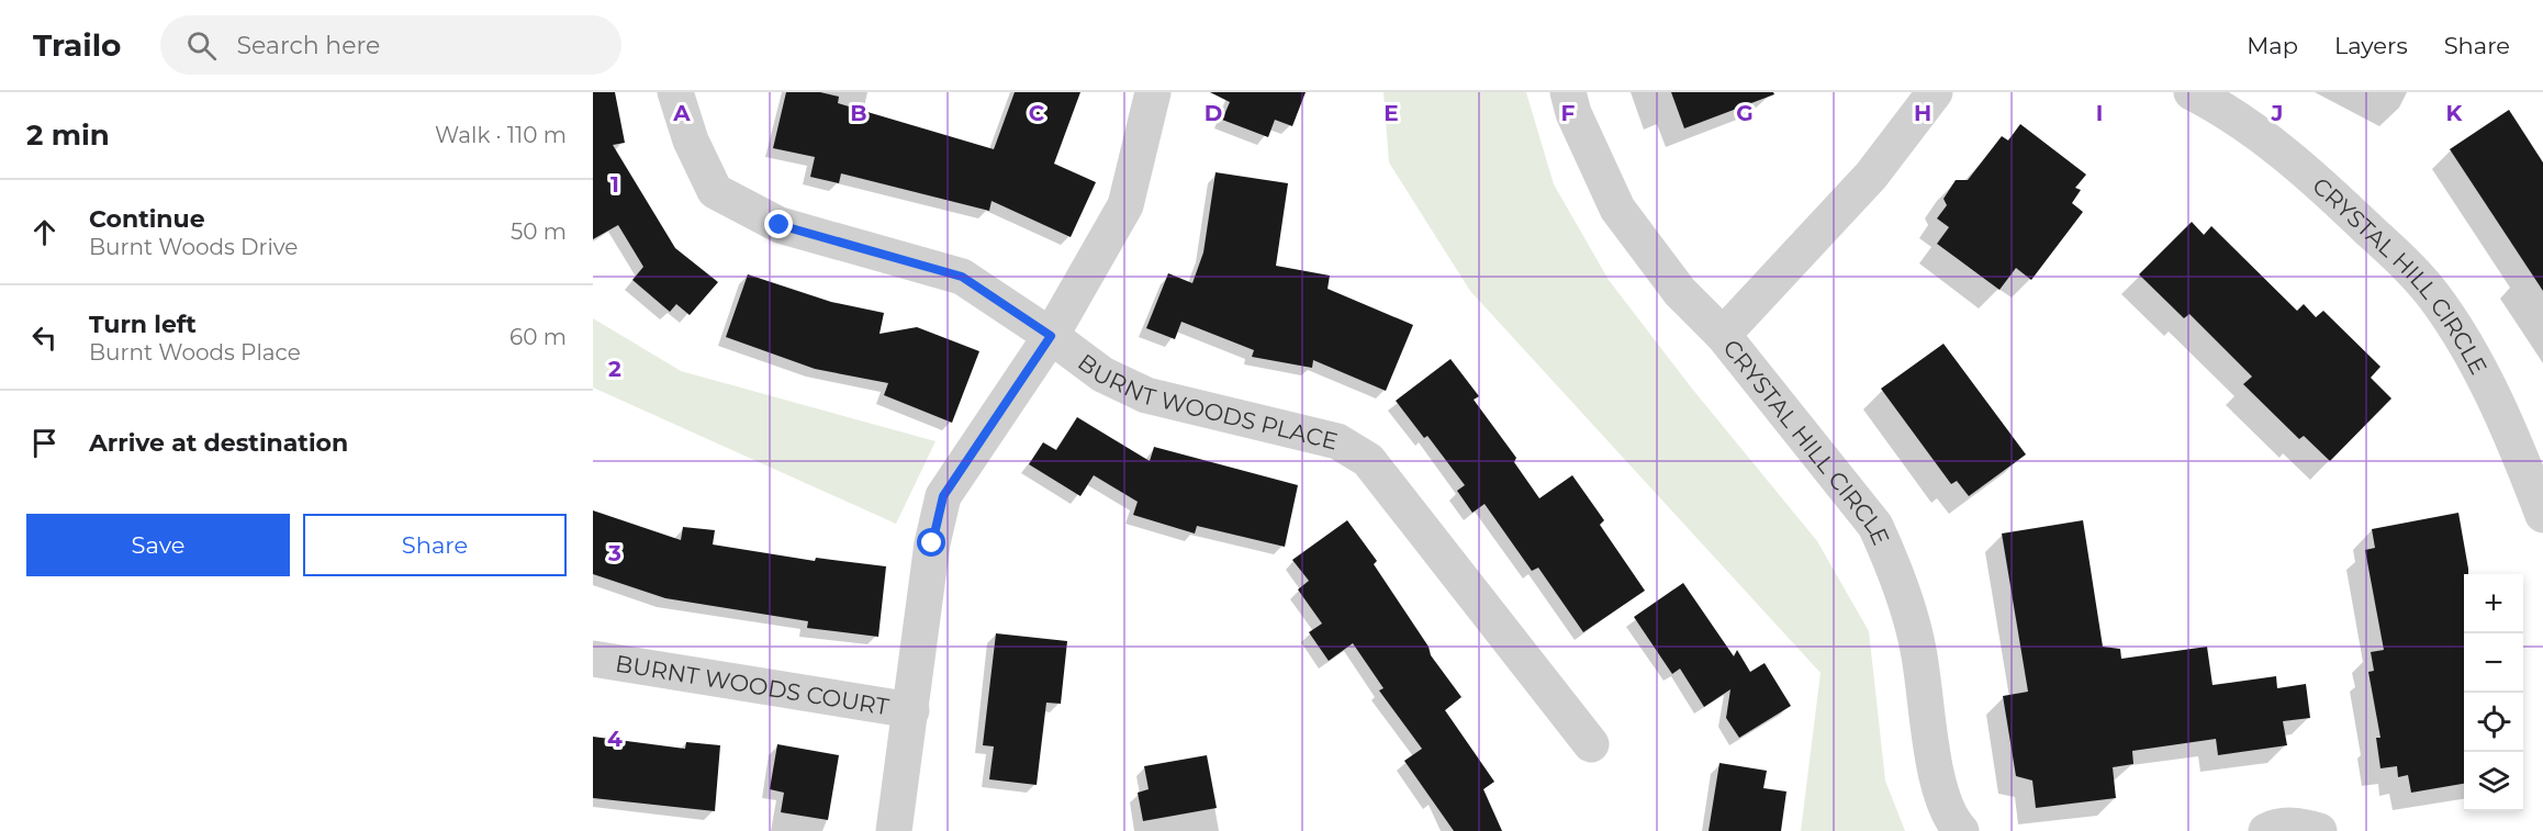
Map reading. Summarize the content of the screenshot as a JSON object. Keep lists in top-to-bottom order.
{
  "streets": {
    "street": ["CRYSTAL HILL CIRCLE", "BURNT WOODS PLACE", "BURNT WOODS COURT"]
  },
  "page": {
    "header": "Trailo",
    "search": "Search here",
    "nav": ["Map", "Layers", "Share"],
    "heading": ["2 min", "Walk · 110 m"],
    "list": [
      ["Continue", "Burnt Woods Drive", "50 m"],
      ["Turn left", "Burnt Woods Place", "60 m"],
      "Arrive at destination"
    ],
    "buttons": ["Save", "Share"],
    "map_buttons": ["+", "−"]
  },
  "grid": {
    "columns": [
      "A",
      "B",
      "C",
      "D",
      "E",
      "F",
      "G",
      "H",
      "I",
      "J",
      "K"
    ],
    "rows": [
      "1",
      "2",
      "3",
      "4"
    ]
  }
}
